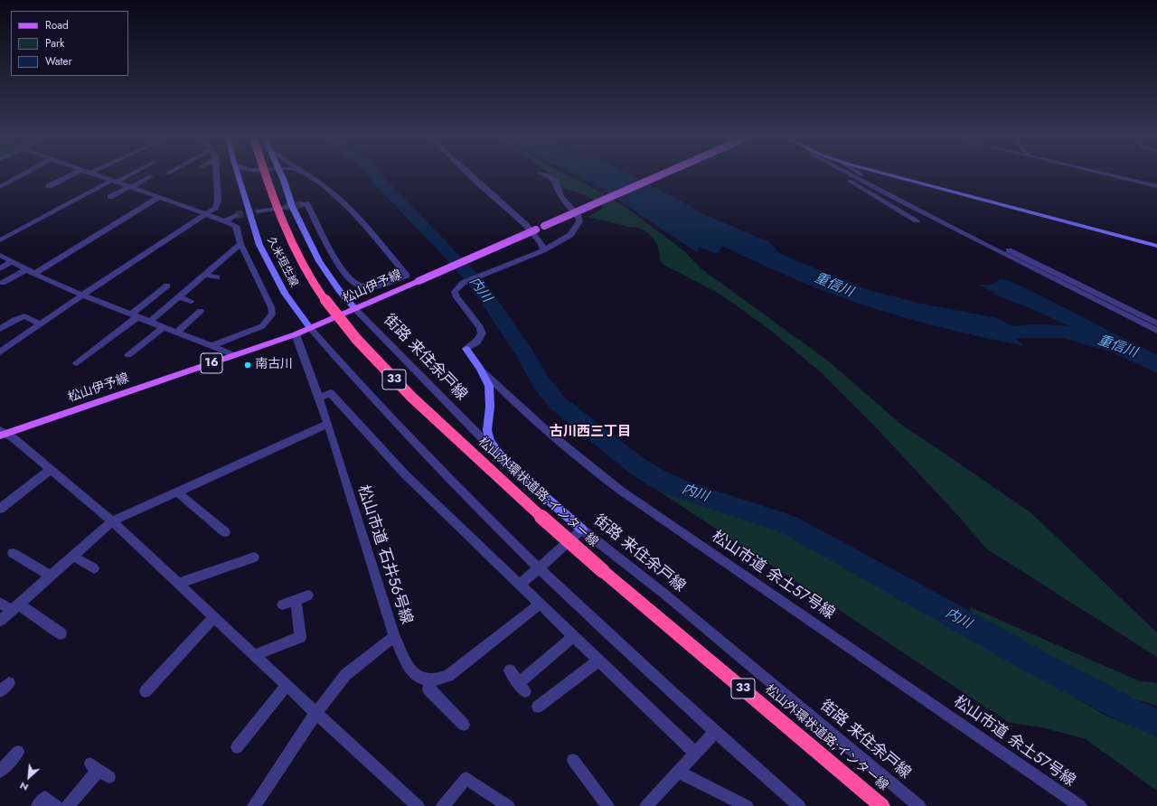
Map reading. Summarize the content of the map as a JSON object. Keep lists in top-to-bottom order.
{
  "streets": {
    "highway": ["33", "松山外環状道路;インター線"],
    "main road": [
      "久米垣生線",
      "松山伊予線",
      "街路 来住余戸線",
      "16",
      "松山市道 余土57号線"
    ],
    "street": ["松山市道 石井56号線"]
  },
  "crossings": [
    ["久米垣生線", "松山伊予線"],
    ["松山伊予線", "街路 来住余戸線"],
    ["松山伊予線", "松山市道 石井56号線"]
  ],
  "districts": ["古川西三丁目"],
  "water": ["重信川", "内川"],
  "places": ["南古川"],
  "legend": ["Road", "Park", "Water"],
  "north": "bottom left"
}
